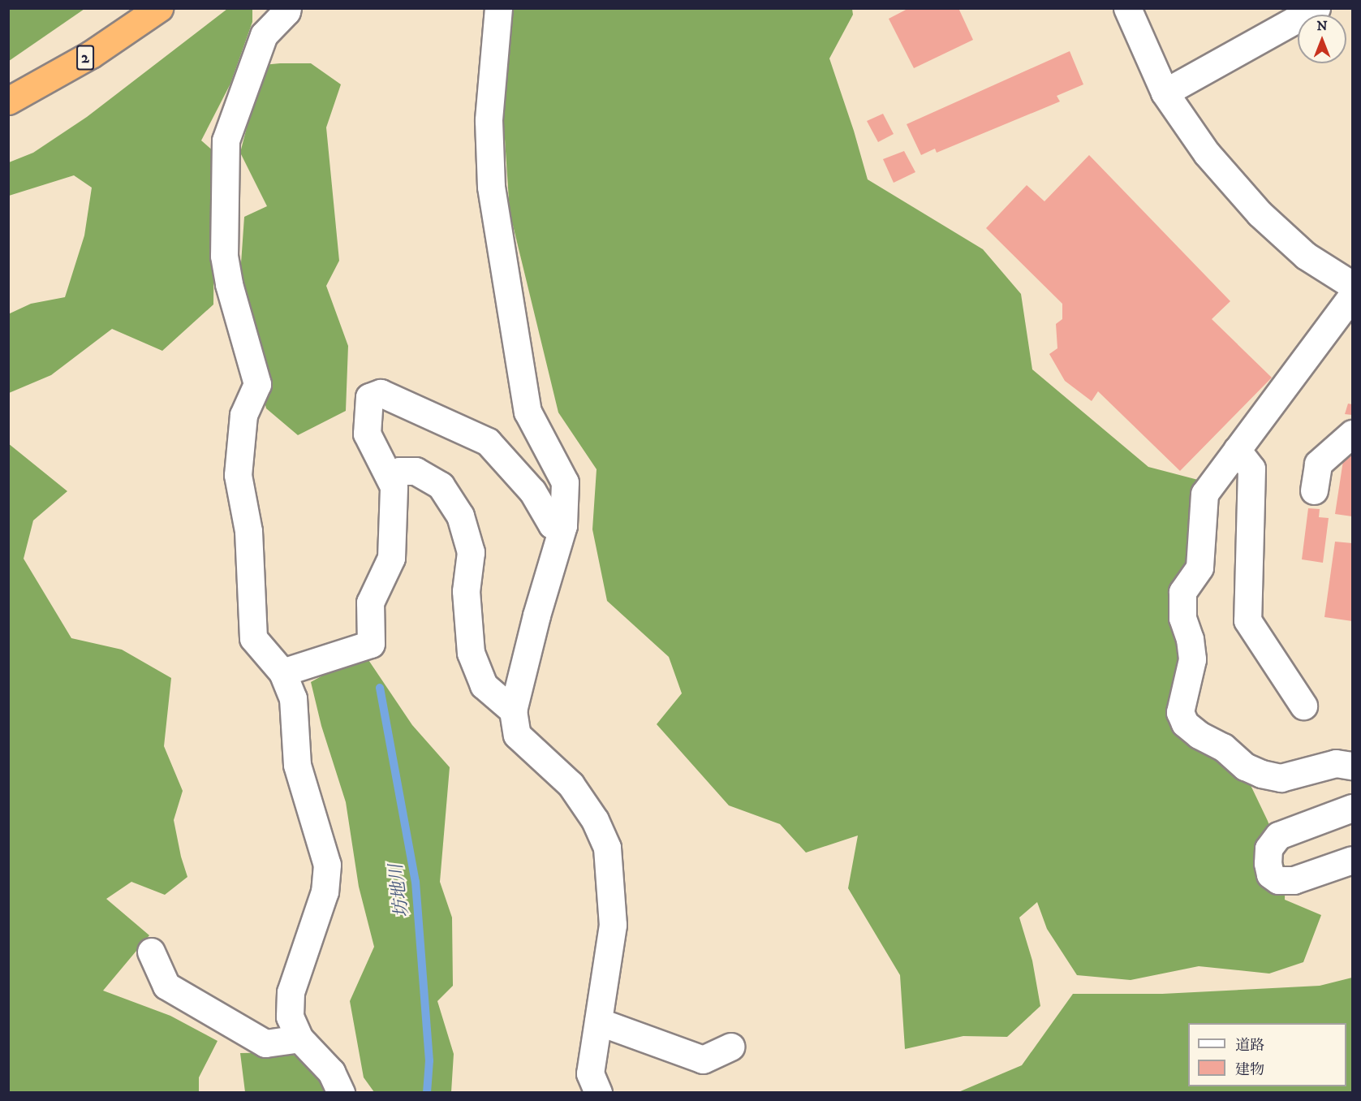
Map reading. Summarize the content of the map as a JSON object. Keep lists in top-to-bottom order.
{
  "streets": {
    "highway": ["2"]
  },
  "water": ["坊地川"],
  "legend": ["道路", "建物"],
  "north": "top"
}
